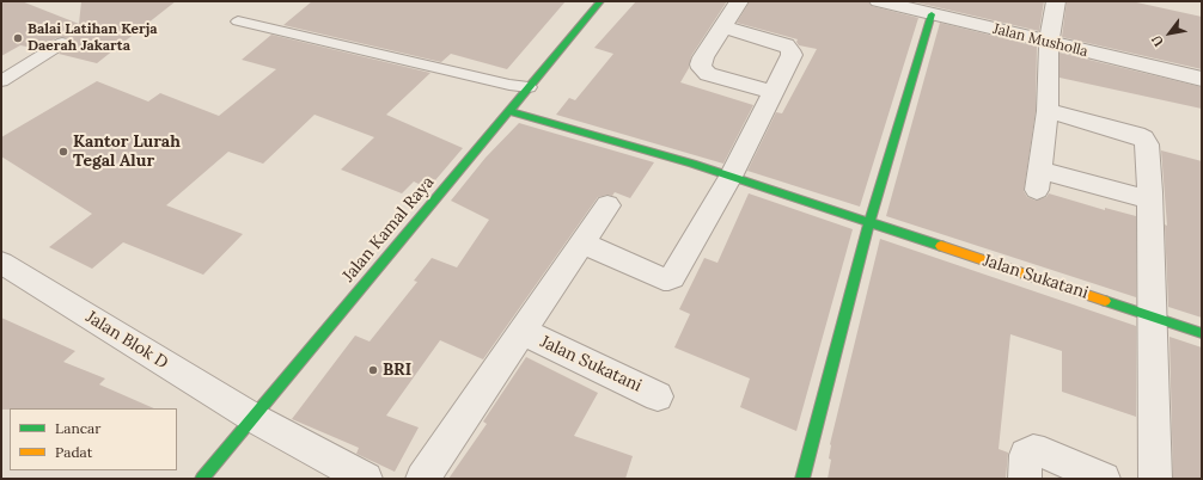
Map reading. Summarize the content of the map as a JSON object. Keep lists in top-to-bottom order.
{
  "streets": {
    "street": [
      "Jalan Musholla",
      "Jalan Kamal Raya",
      "Jalan Sukatani",
      "Jalan Blok D"
    ]
  },
  "crossings": [
    ["Jalan Kamal Raya", "Jalan Sukatani"],
    ["Jalan Kamal Raya", "Jalan Blok D"]
  ],
  "places": ["Balai Latihan Kerja Daerah Jakarta", "Kantor Lurah Tegal Alur", "BRI"],
  "legend": ["Lancar", "Padat"],
  "north": "bottom left"
}
